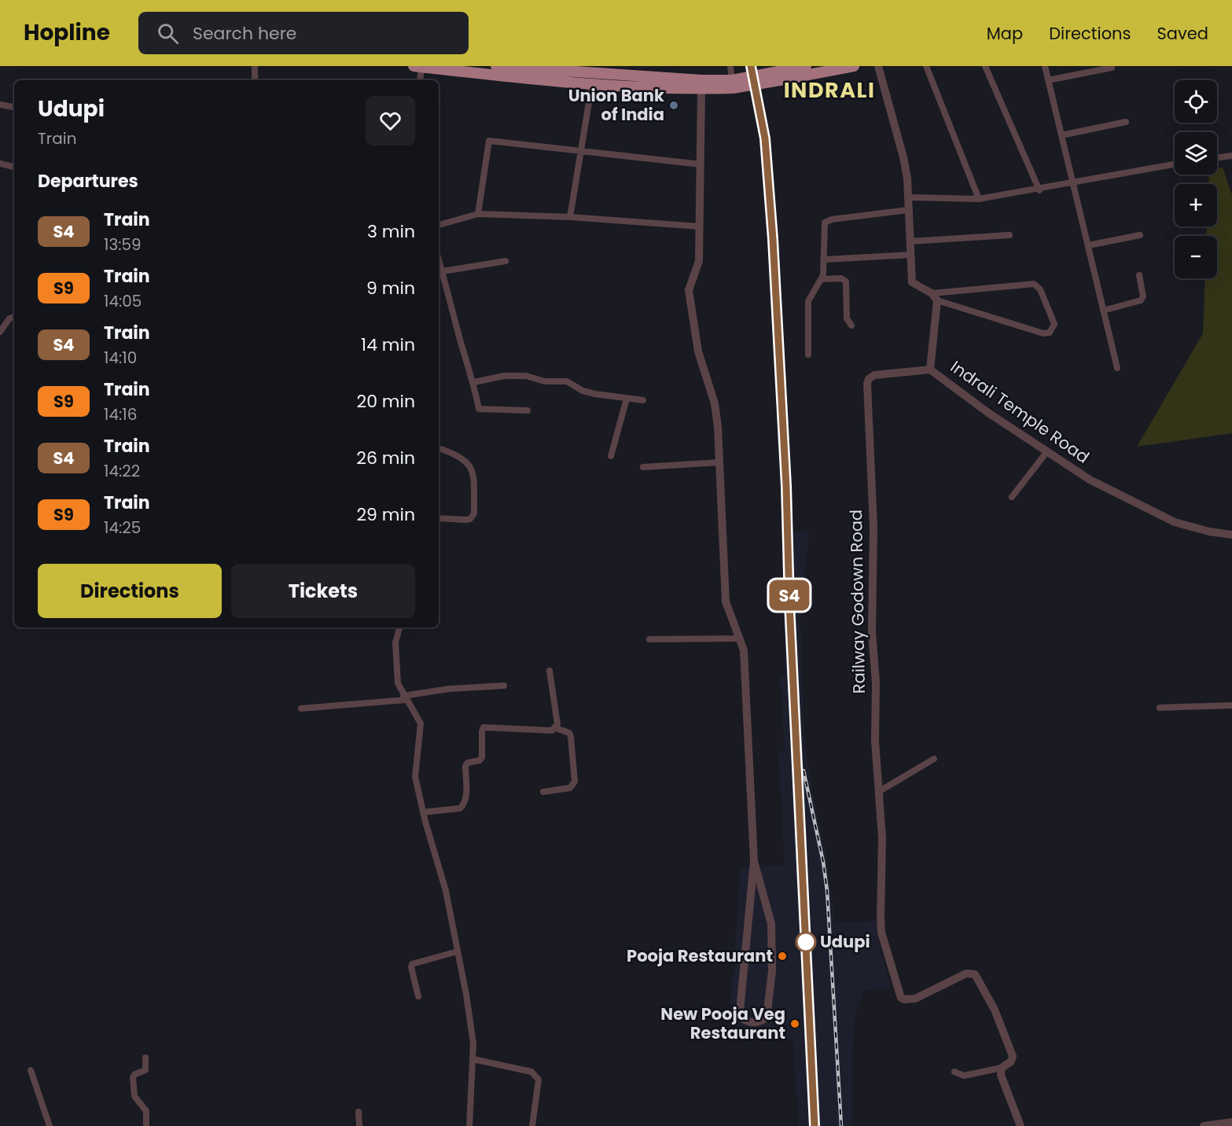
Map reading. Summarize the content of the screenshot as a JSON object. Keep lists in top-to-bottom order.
{
  "streets": {
    "street": ["Indrali Temple Road", "Railway Godown Road"]
  },
  "crossings": [
    ["Indrali Temple Road", "Railway Godown Road"]
  ],
  "districts": ["INDRALI"],
  "places": [
    "Union Bank of India",
    "Udupi",
    "Pooja Restaurant",
    "New Pooja Veg Restaurant"
  ],
  "page": {
    "header": "Hopline",
    "search": "Search here",
    "nav": ["Map", "Directions", "Saved"],
    "on_map": "S4",
    "map_buttons": ["+", "−"],
    "heading": [
      ["Udupi", "Train"],
      "Departures"
    ],
    "list": [
      {
        "mark": "S4",
        "name": "Train",
        "note": "13:59",
        "value": "3 min"
      },
      {
        "mark": "S9",
        "name": "Train",
        "note": "14:05",
        "value": "9 min"
      },
      {
        "mark": "S4",
        "name": "Train",
        "note": "14:10",
        "value": "14 min"
      },
      {
        "mark": "S9",
        "name": "Train",
        "note": "14:16",
        "value": "20 min"
      },
      {
        "mark": "S4",
        "name": "Train",
        "note": "14:22",
        "value": "26 min"
      },
      {
        "mark": "S9",
        "name": "Train",
        "note": "14:25",
        "value": "29 min"
      }
    ],
    "buttons": ["Directions", "Tickets"]
  }
}
